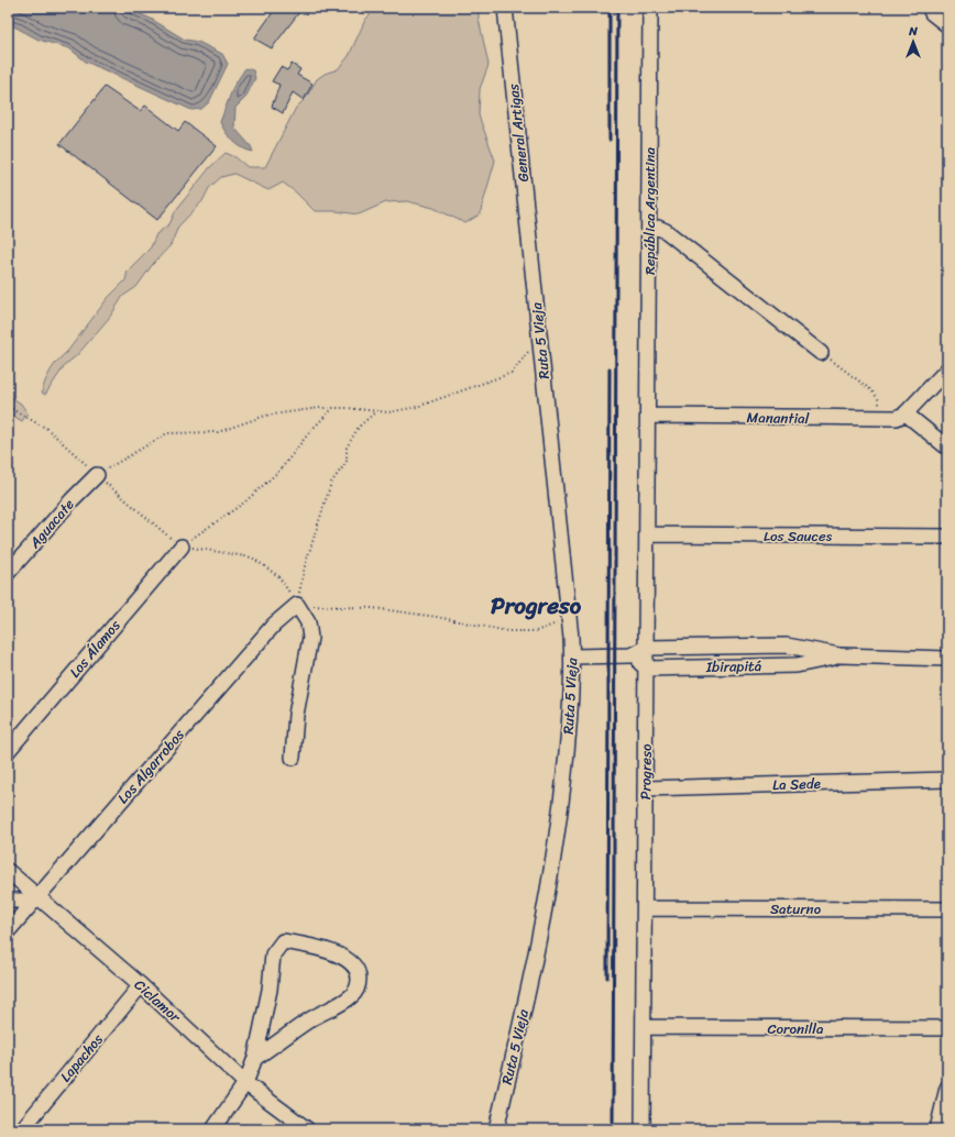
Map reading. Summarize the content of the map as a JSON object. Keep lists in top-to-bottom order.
{
  "streets": {
    "street": [
      "General Artigas",
      "República Argentina",
      "Ruta 5 Vieja",
      "Manantial",
      "Aguacate",
      "Los Sauces",
      "Los Álamos",
      "Ibirapitá",
      "Los Algarrobos",
      "Progreso",
      "La Sede",
      "Saturno",
      "Ciclamor",
      "Coronilla",
      "Lapachos"
    ]
  },
  "crossings": [
    ["General Artigas", "Ruta 5 Vieja"],
    ["República Argentina", "Manantial"],
    ["República Argentina", "Progreso"],
    ["Ruta 5 Vieja", "Ibirapitá"],
    ["Manantial", "Progreso"],
    ["Los Sauces", "Progreso"],
    ["Ibirapitá", "Progreso"],
    ["Los Algarrobos", "Ciclamor"],
    ["Progreso", "La Sede"],
    ["Progreso", "Saturno"],
    ["Progreso", "Coronilla"],
    ["Ciclamor", "Lapachos"]
  ],
  "districts": ["Progreso"],
  "north": "top"
}
